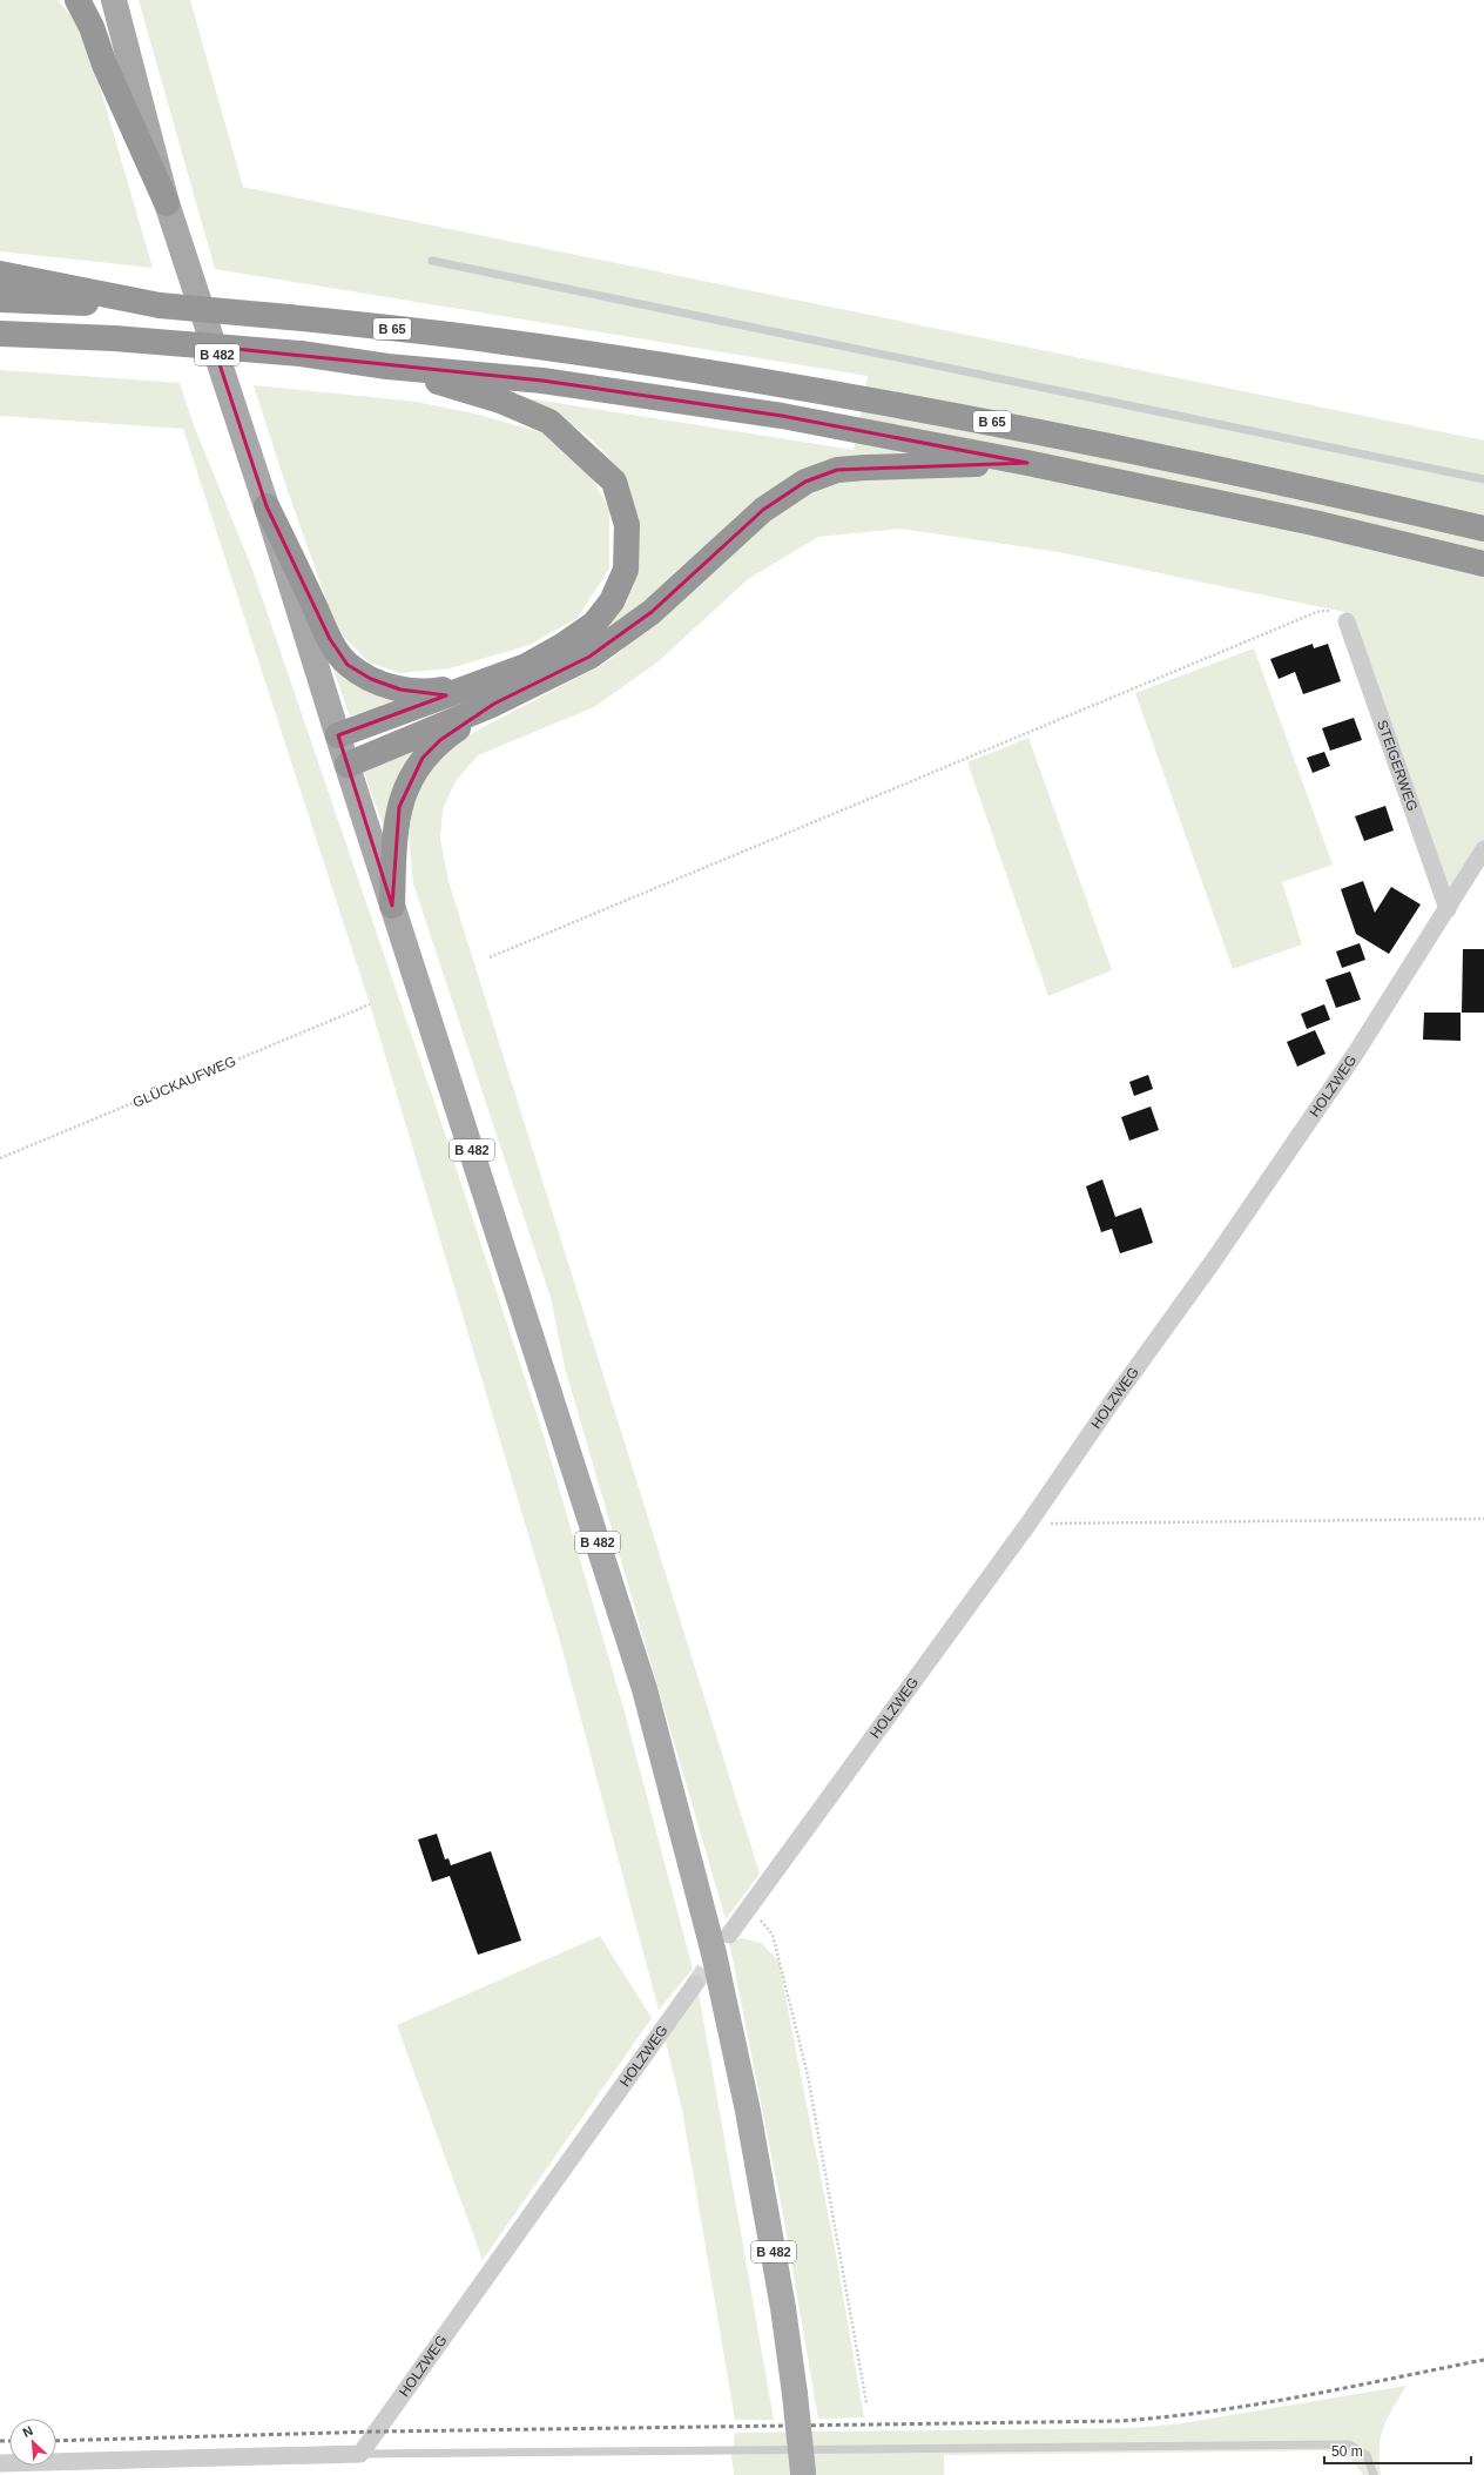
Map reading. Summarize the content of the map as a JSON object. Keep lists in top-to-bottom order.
{
  "streets": {
    "highway": ["B 65"],
    "main road": ["B 482"],
    "street": ["STEIGERWEG", "HOLZWEG"],
    "path": ["GLÜCKAUFWEG"]
  },
  "crossings": [
    ["STEIGERWEG", "HOLZWEG"]
  ],
  "scale_bar": "50 m",
  "north": "top left"
}
